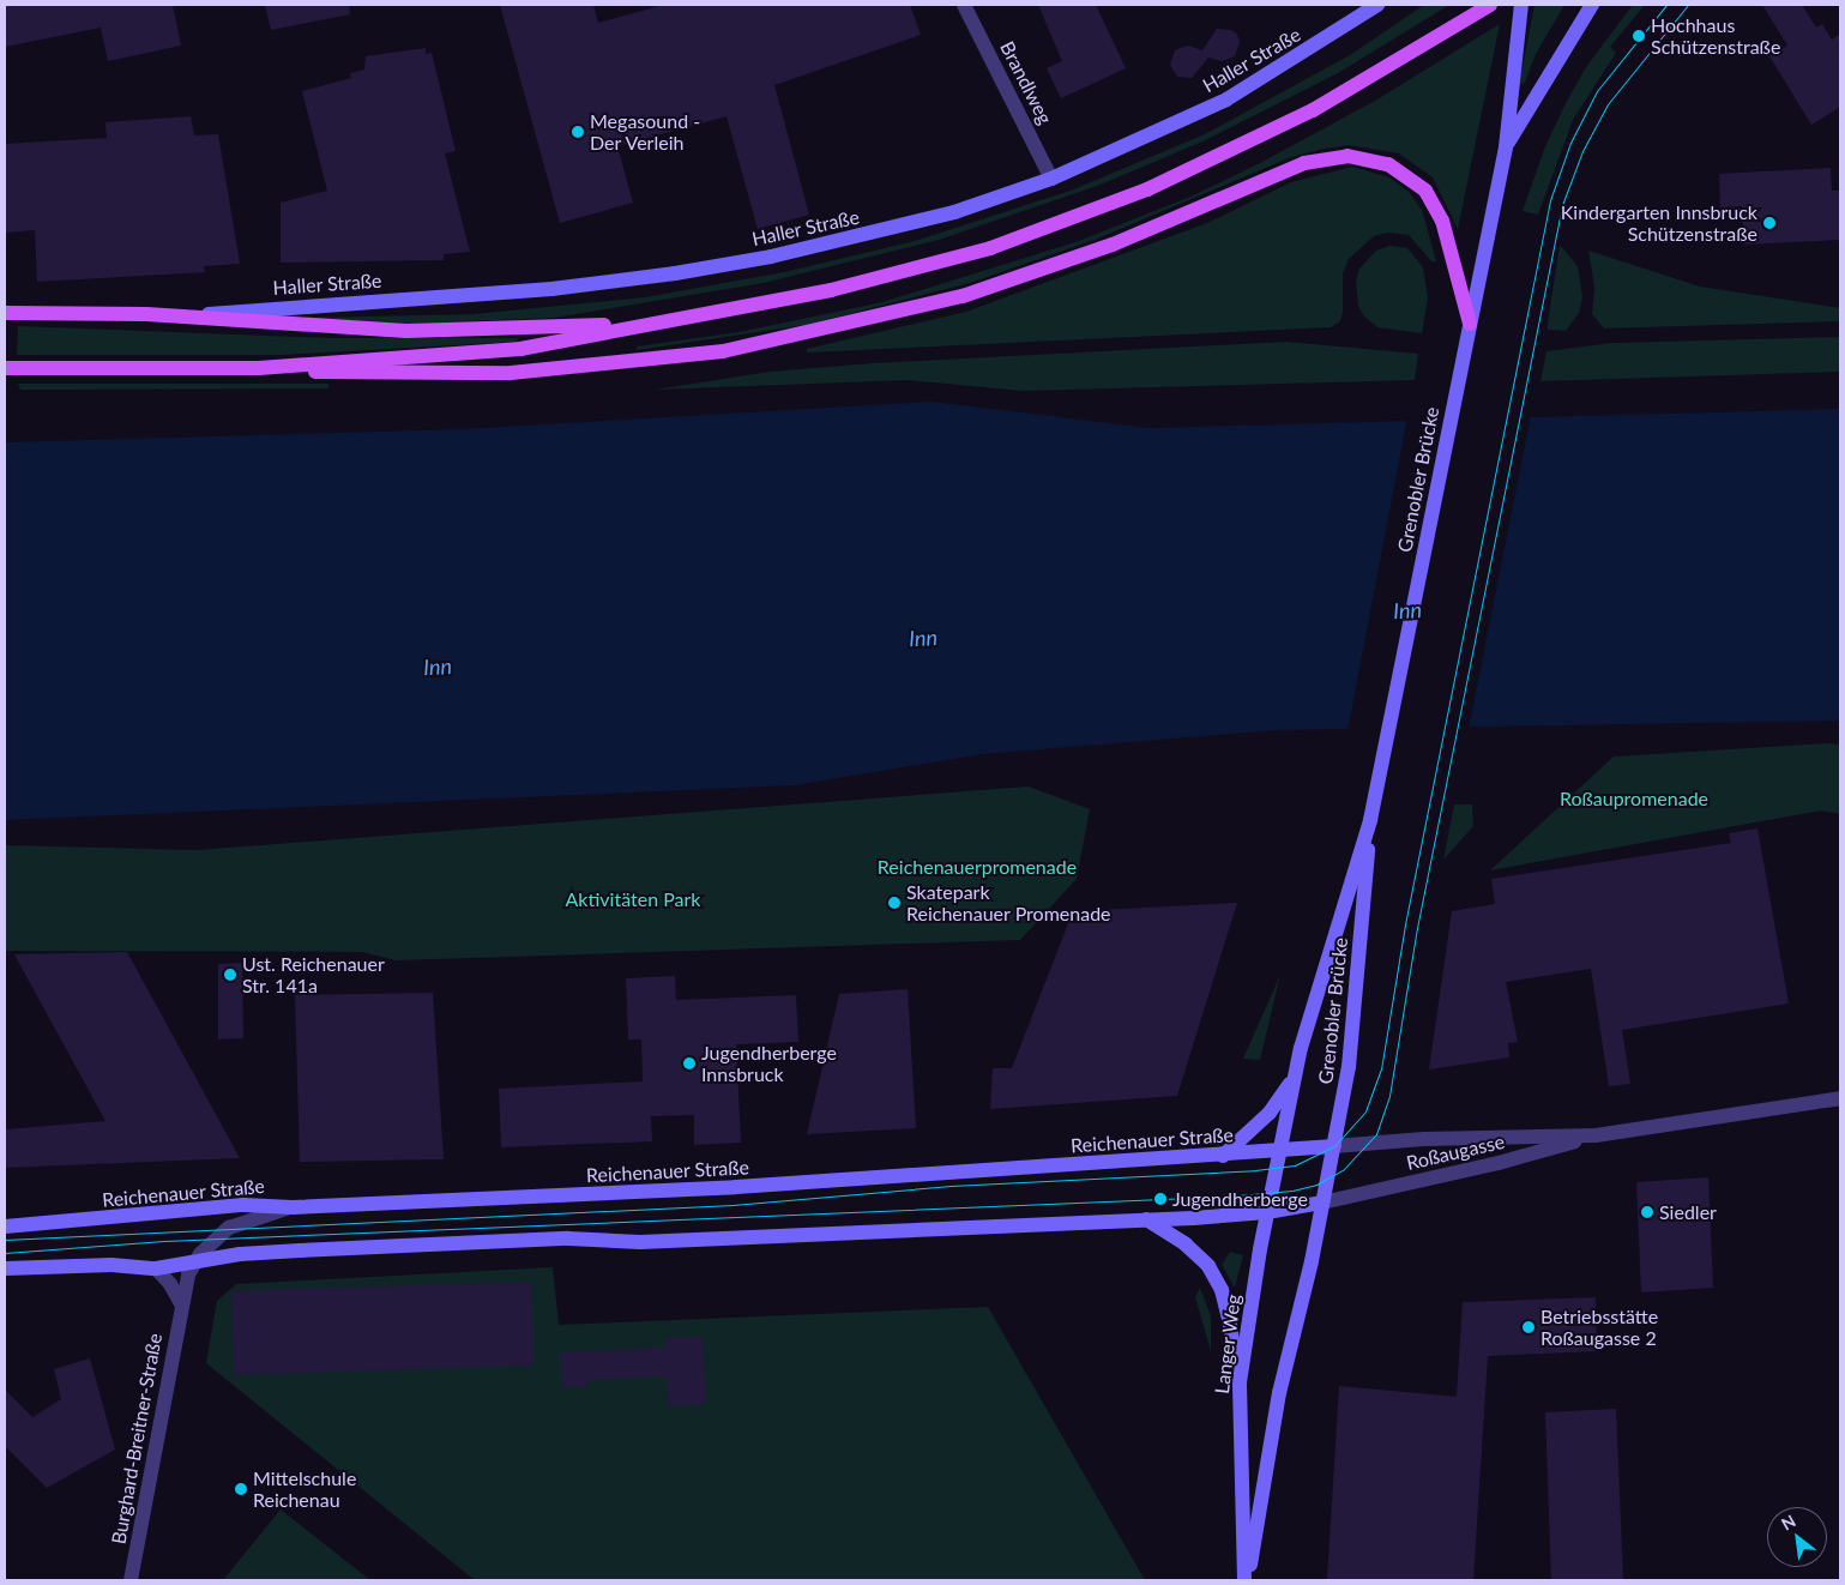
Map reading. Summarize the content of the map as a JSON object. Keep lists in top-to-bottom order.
{
  "streets": {
    "main road": [
      "Haller Straße",
      "Grenobler Brücke",
      "Reichenauer Straße",
      "Langer Weg"
    ],
    "street": ["Brandlweg", "Roßaugasse", "Burghard-Breitner-Straße"]
  },
  "crossings": [
    ["Haller Straße", "Brandlweg"],
    ["Grenobler Brücke", "Reichenauer Straße"],
    ["Grenobler Brücke", "Roßaugasse"],
    ["Grenobler Brücke", "Langer Weg"],
    ["Reichenauer Straße", "Roßaugasse"],
    ["Reichenauer Straße", "Langer Weg"],
    ["Reichenauer Straße", "Burghard-Breitner-Straße"],
    ["Roßaugasse", "Langer Weg"]
  ],
  "water": ["Inn"],
  "parks": ["Roßaupromenade", "Reichenauerpromenade", "Aktivitäten Park"],
  "places": [
    "Hochhaus Schützenstraße",
    "Megasound - Der Verleih",
    "Kindergarten Innsbruck Schützenstraße",
    "Skatepark Reichenauer Promenade",
    "Ust. Reichenauer Str. 141a",
    "Jugendherberge Innsbruck",
    "Jugendherberge",
    "Siedler",
    "Betriebsstätte Roßaugasse 2",
    "Mittelschule Reichenau"
  ],
  "north": "top left"
}
